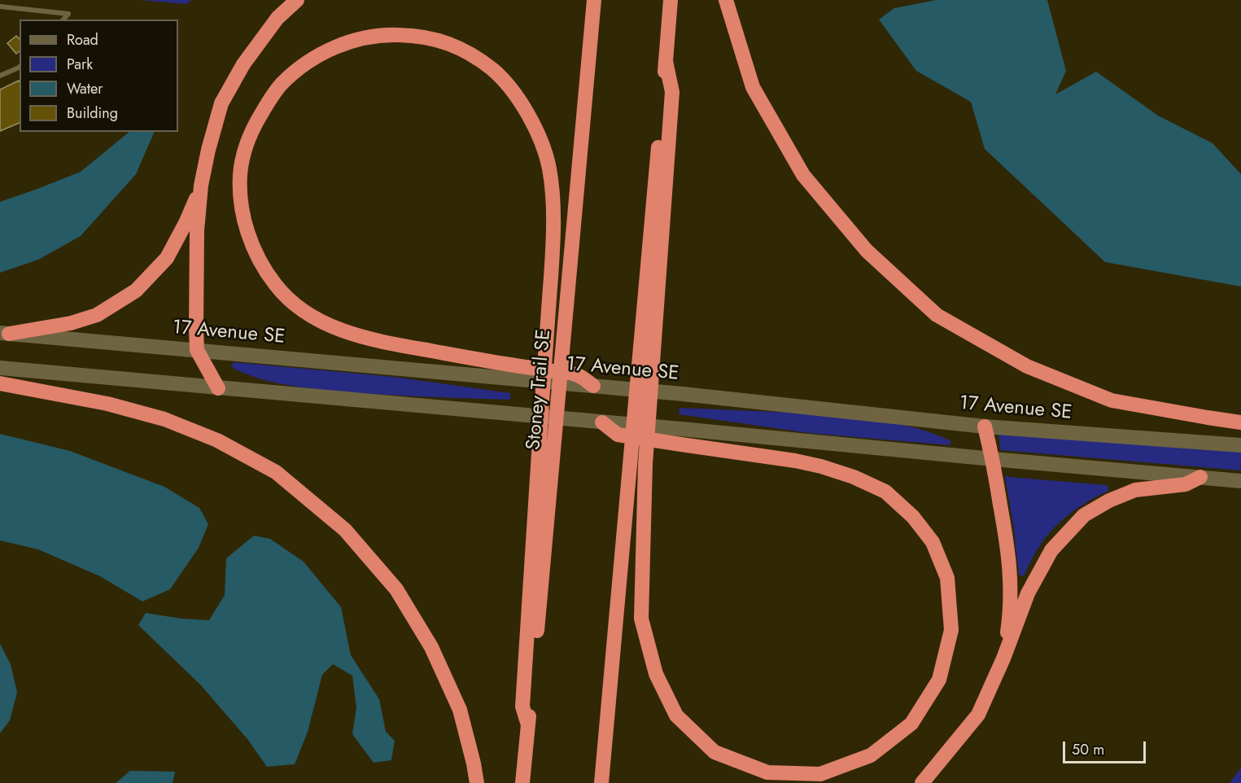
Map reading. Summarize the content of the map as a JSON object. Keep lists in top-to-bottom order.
{
  "streets": {
    "highway": ["Stoney Trail SE"],
    "main road": ["17 Avenue SE"]
  },
  "legend": [
    "Road",
    "Park",
    "Water",
    "Building"
  ],
  "scale_bar": "50 m"
}
